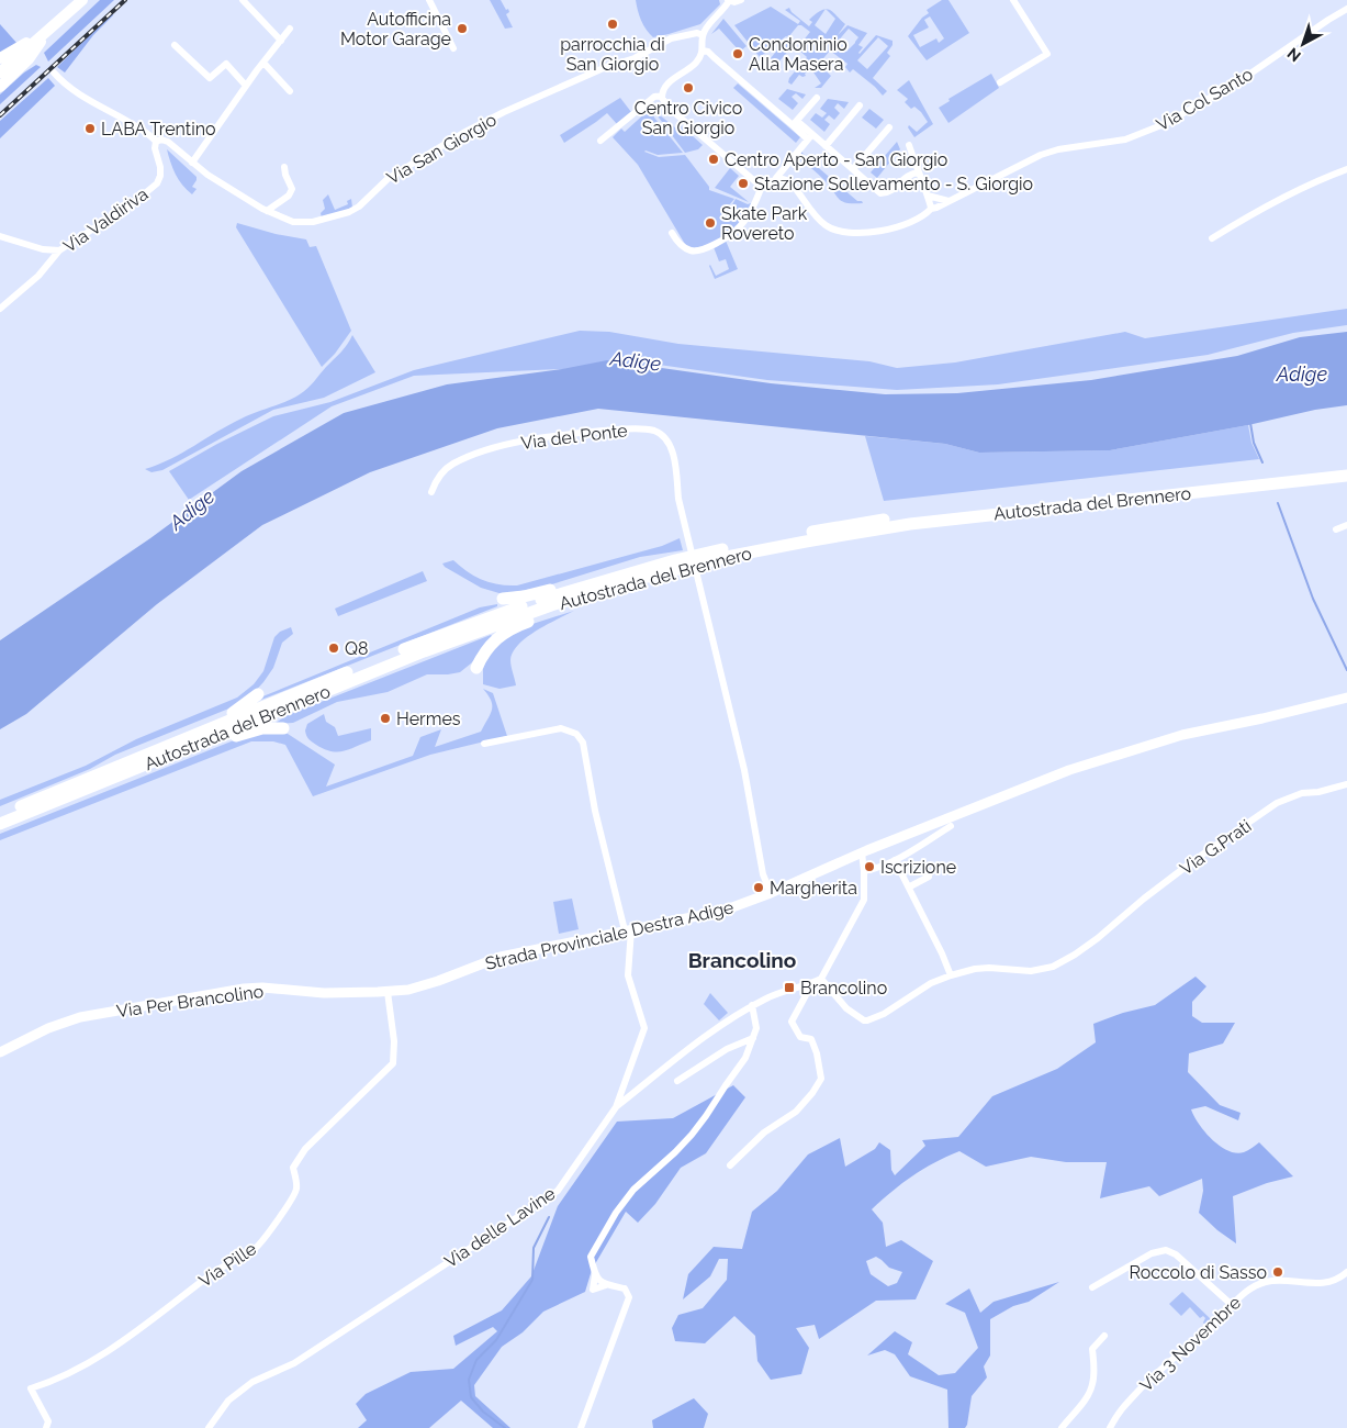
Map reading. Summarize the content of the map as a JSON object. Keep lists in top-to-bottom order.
{
  "streets": {
    "highway": ["Autostrada del Brennero"],
    "main road": ["Strada Provinciale Destra Adige", "Via Per Brancolino"],
    "street": [
      "Via Col Santo",
      "Via San Giorgio",
      "Via Valdiriva",
      "Via del Ponte",
      "Via G.Prati",
      "Via delle Lavine",
      "Via Pille",
      "Via 3 Novembre"
    ]
  },
  "crossings": [
    ["Via San Giorgio", "Via Valdiriva"],
    ["Via del Ponte", "Strada Provinciale Destra Adige"],
    ["Strada Provinciale Destra Adige", "Via Per Brancolino"],
    ["Strada Provinciale Destra Adige", "Via delle Lavine"],
    ["Strada Provinciale Destra Adige", "Via Pille"],
    ["Via Per Brancolino", "Via Pille"]
  ],
  "districts": ["Brancolino"],
  "water": ["Adige"],
  "places": {
    "other": [
      "parrocchia di San Giorgio",
      "Autofficina Motor Garage",
      "Condominio Alla Masera",
      "Centro Civico San Giorgio",
      "LABA Trentino",
      "Centro Aperto - San Giorgio",
      "Stazione Sollevamento - S. Giorgio",
      "Skate Park Rovereto",
      "Q8",
      "Hermes",
      "Iscrizione",
      "Margherita",
      "Roccolo di Sasso"
    ],
    "transit": ["Brancolino"]
  },
  "north": "bottom left"
}
